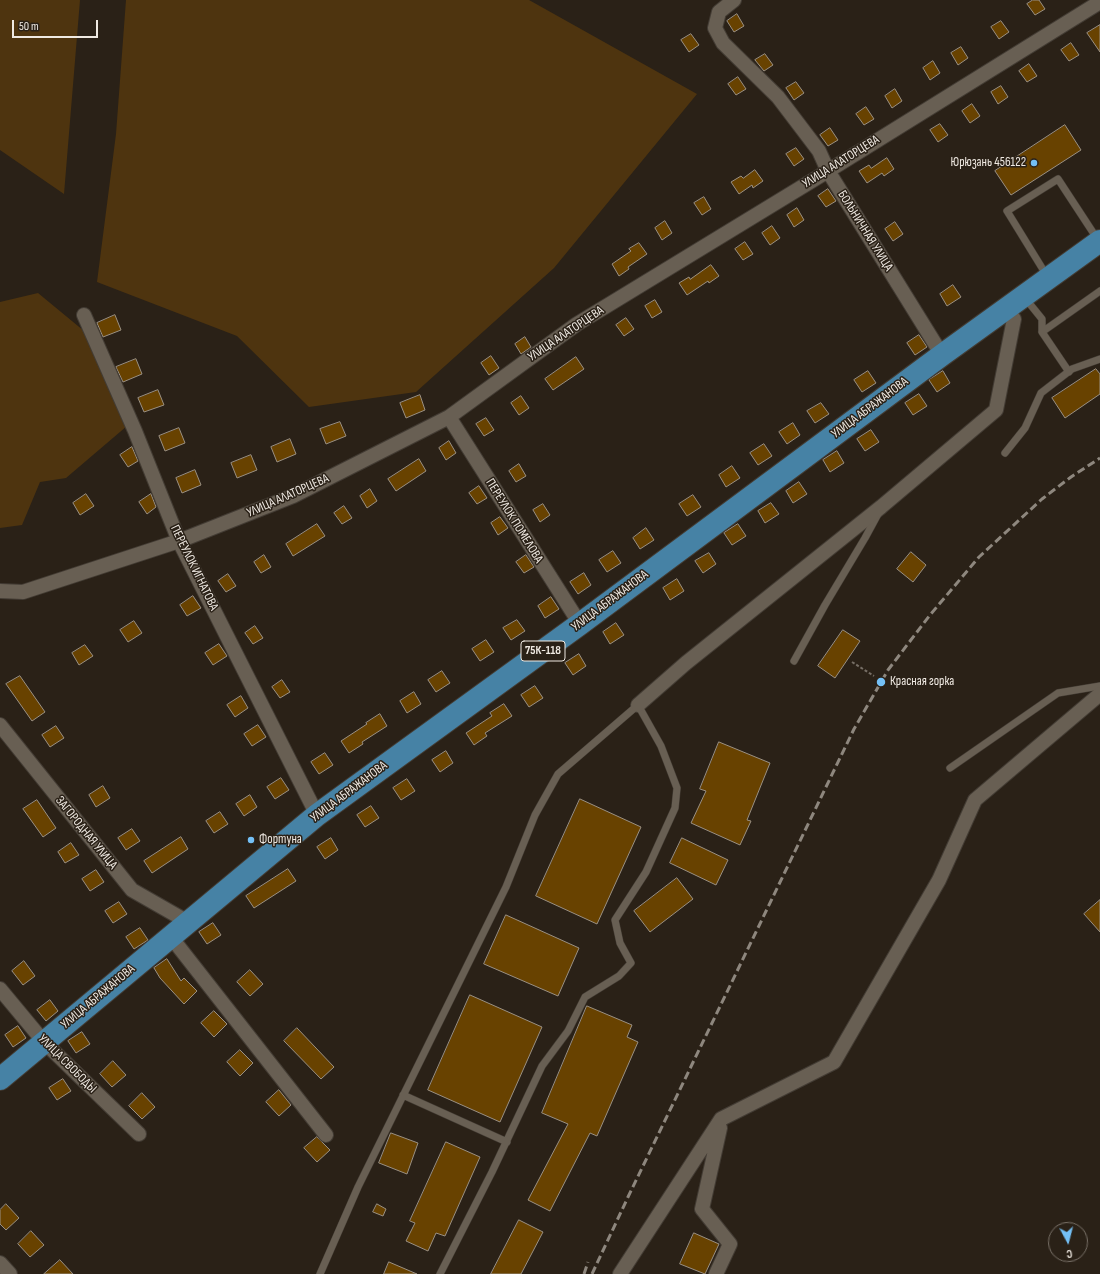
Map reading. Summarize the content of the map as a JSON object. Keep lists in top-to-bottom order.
{
  "streets": {
    "main road": ["УЛИЦА АБРАЖАНОВА", "75К-118"],
    "street": [
      "УЛИЦА АЛАТОРЦЕВА",
      "БОЛЬНИЧНАЯ УЛИЦА",
      "ПЕРЕУЛОК ПОМЕЛОВА",
      "ПЕРЕУЛОК ИГНАТОВА",
      "ЗАГОРОДНАЯ УЛИЦА",
      "УЛИЦА СВОБОДЫ"
    ]
  },
  "crossings": [
    ["УЛИЦА АЛАТОРЦЕВА", "БОЛЬНИЧНАЯ УЛИЦА"],
    ["УЛИЦА АЛАТОРЦЕВА", "ПЕРЕУЛОК ПОМЕЛОВА"],
    ["УЛИЦА АЛАТОРЦЕВА", "ПЕРЕУЛОК ИГНАТОВА"],
    ["БОЛЬНИЧНАЯ УЛИЦА", "УЛИЦА АБРАЖАНОВА"],
    ["УЛИЦА АБРАЖАНОВА", "ПЕРЕУЛОК ПОМЕЛОВА"],
    ["УЛИЦА АБРАЖАНОВА", "ПЕРЕУЛОК ИГНАТОВА"],
    ["УЛИЦА АБРАЖАНОВА", "ЗАГОРОДНАЯ УЛИЦА"],
    ["УЛИЦА АБРАЖАНОВА", "УЛИЦА СВОБОДЫ"]
  ],
  "places": ["Юрюзань 456122", "Красная горка", "Фортуна"],
  "scale_bar": "50 m",
  "north": "bottom"
}
